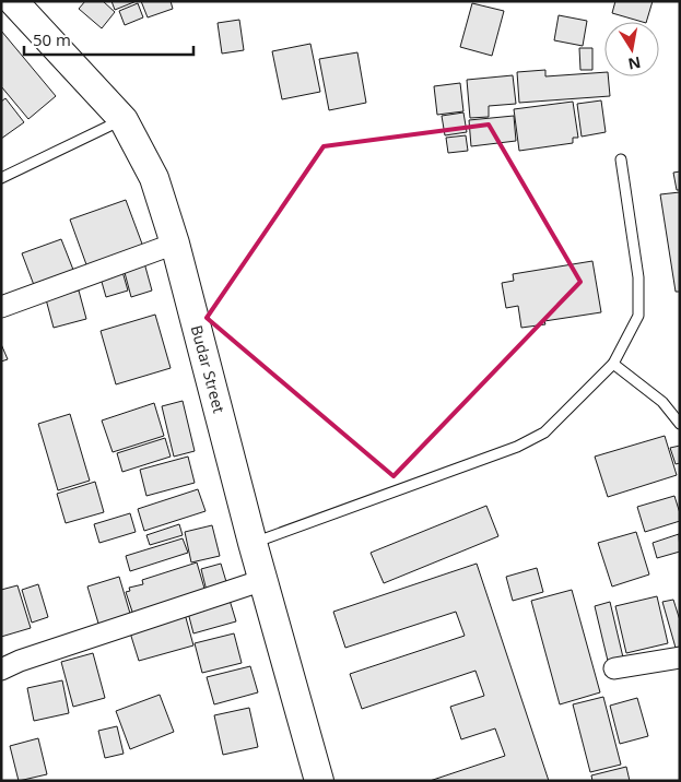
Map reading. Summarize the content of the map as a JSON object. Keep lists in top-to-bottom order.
{
  "streets": {
    "main road": ["Budar Street"]
  },
  "scale_bar": "50 m",
  "north": "bottom"
}
